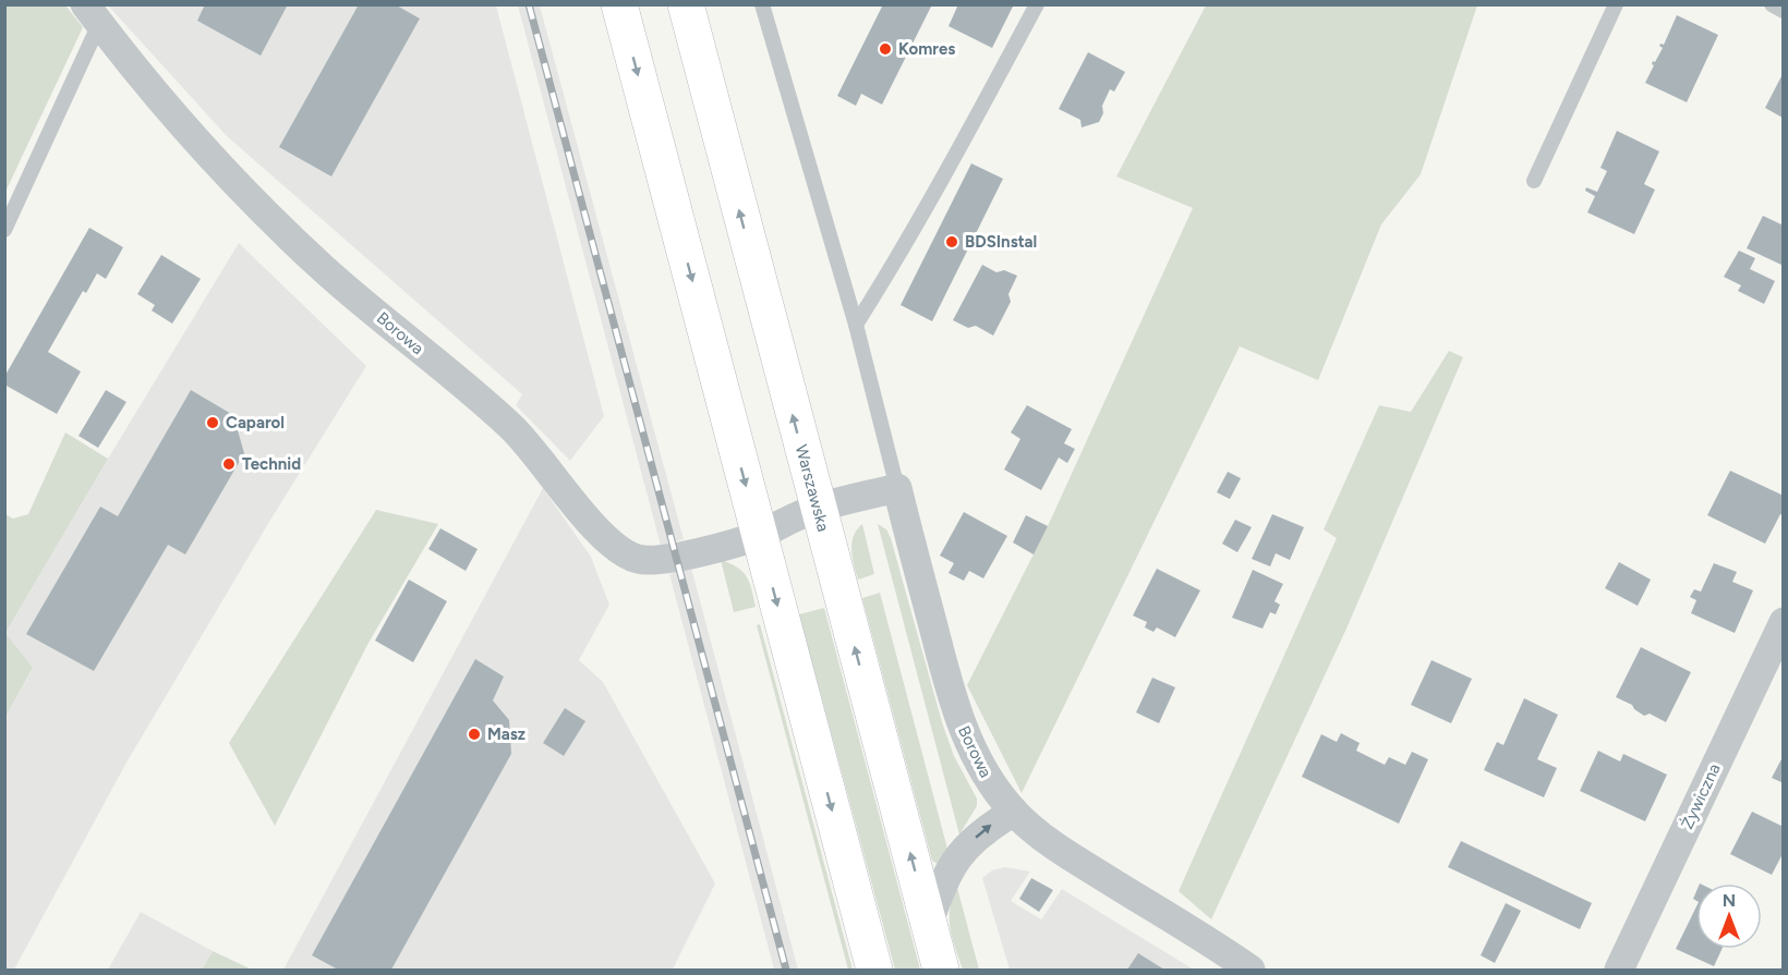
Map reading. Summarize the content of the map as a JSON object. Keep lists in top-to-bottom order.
{
  "streets": {
    "main road": ["Warszawska"],
    "street": ["Borowa", "Żywiczna"]
  },
  "crossings": [
    ["Borowa", "Warszawska"]
  ],
  "places": [
    "Komres",
    "BDSInstal",
    "Caparol",
    "Technid",
    "Masz"
  ],
  "north": "top"
}
